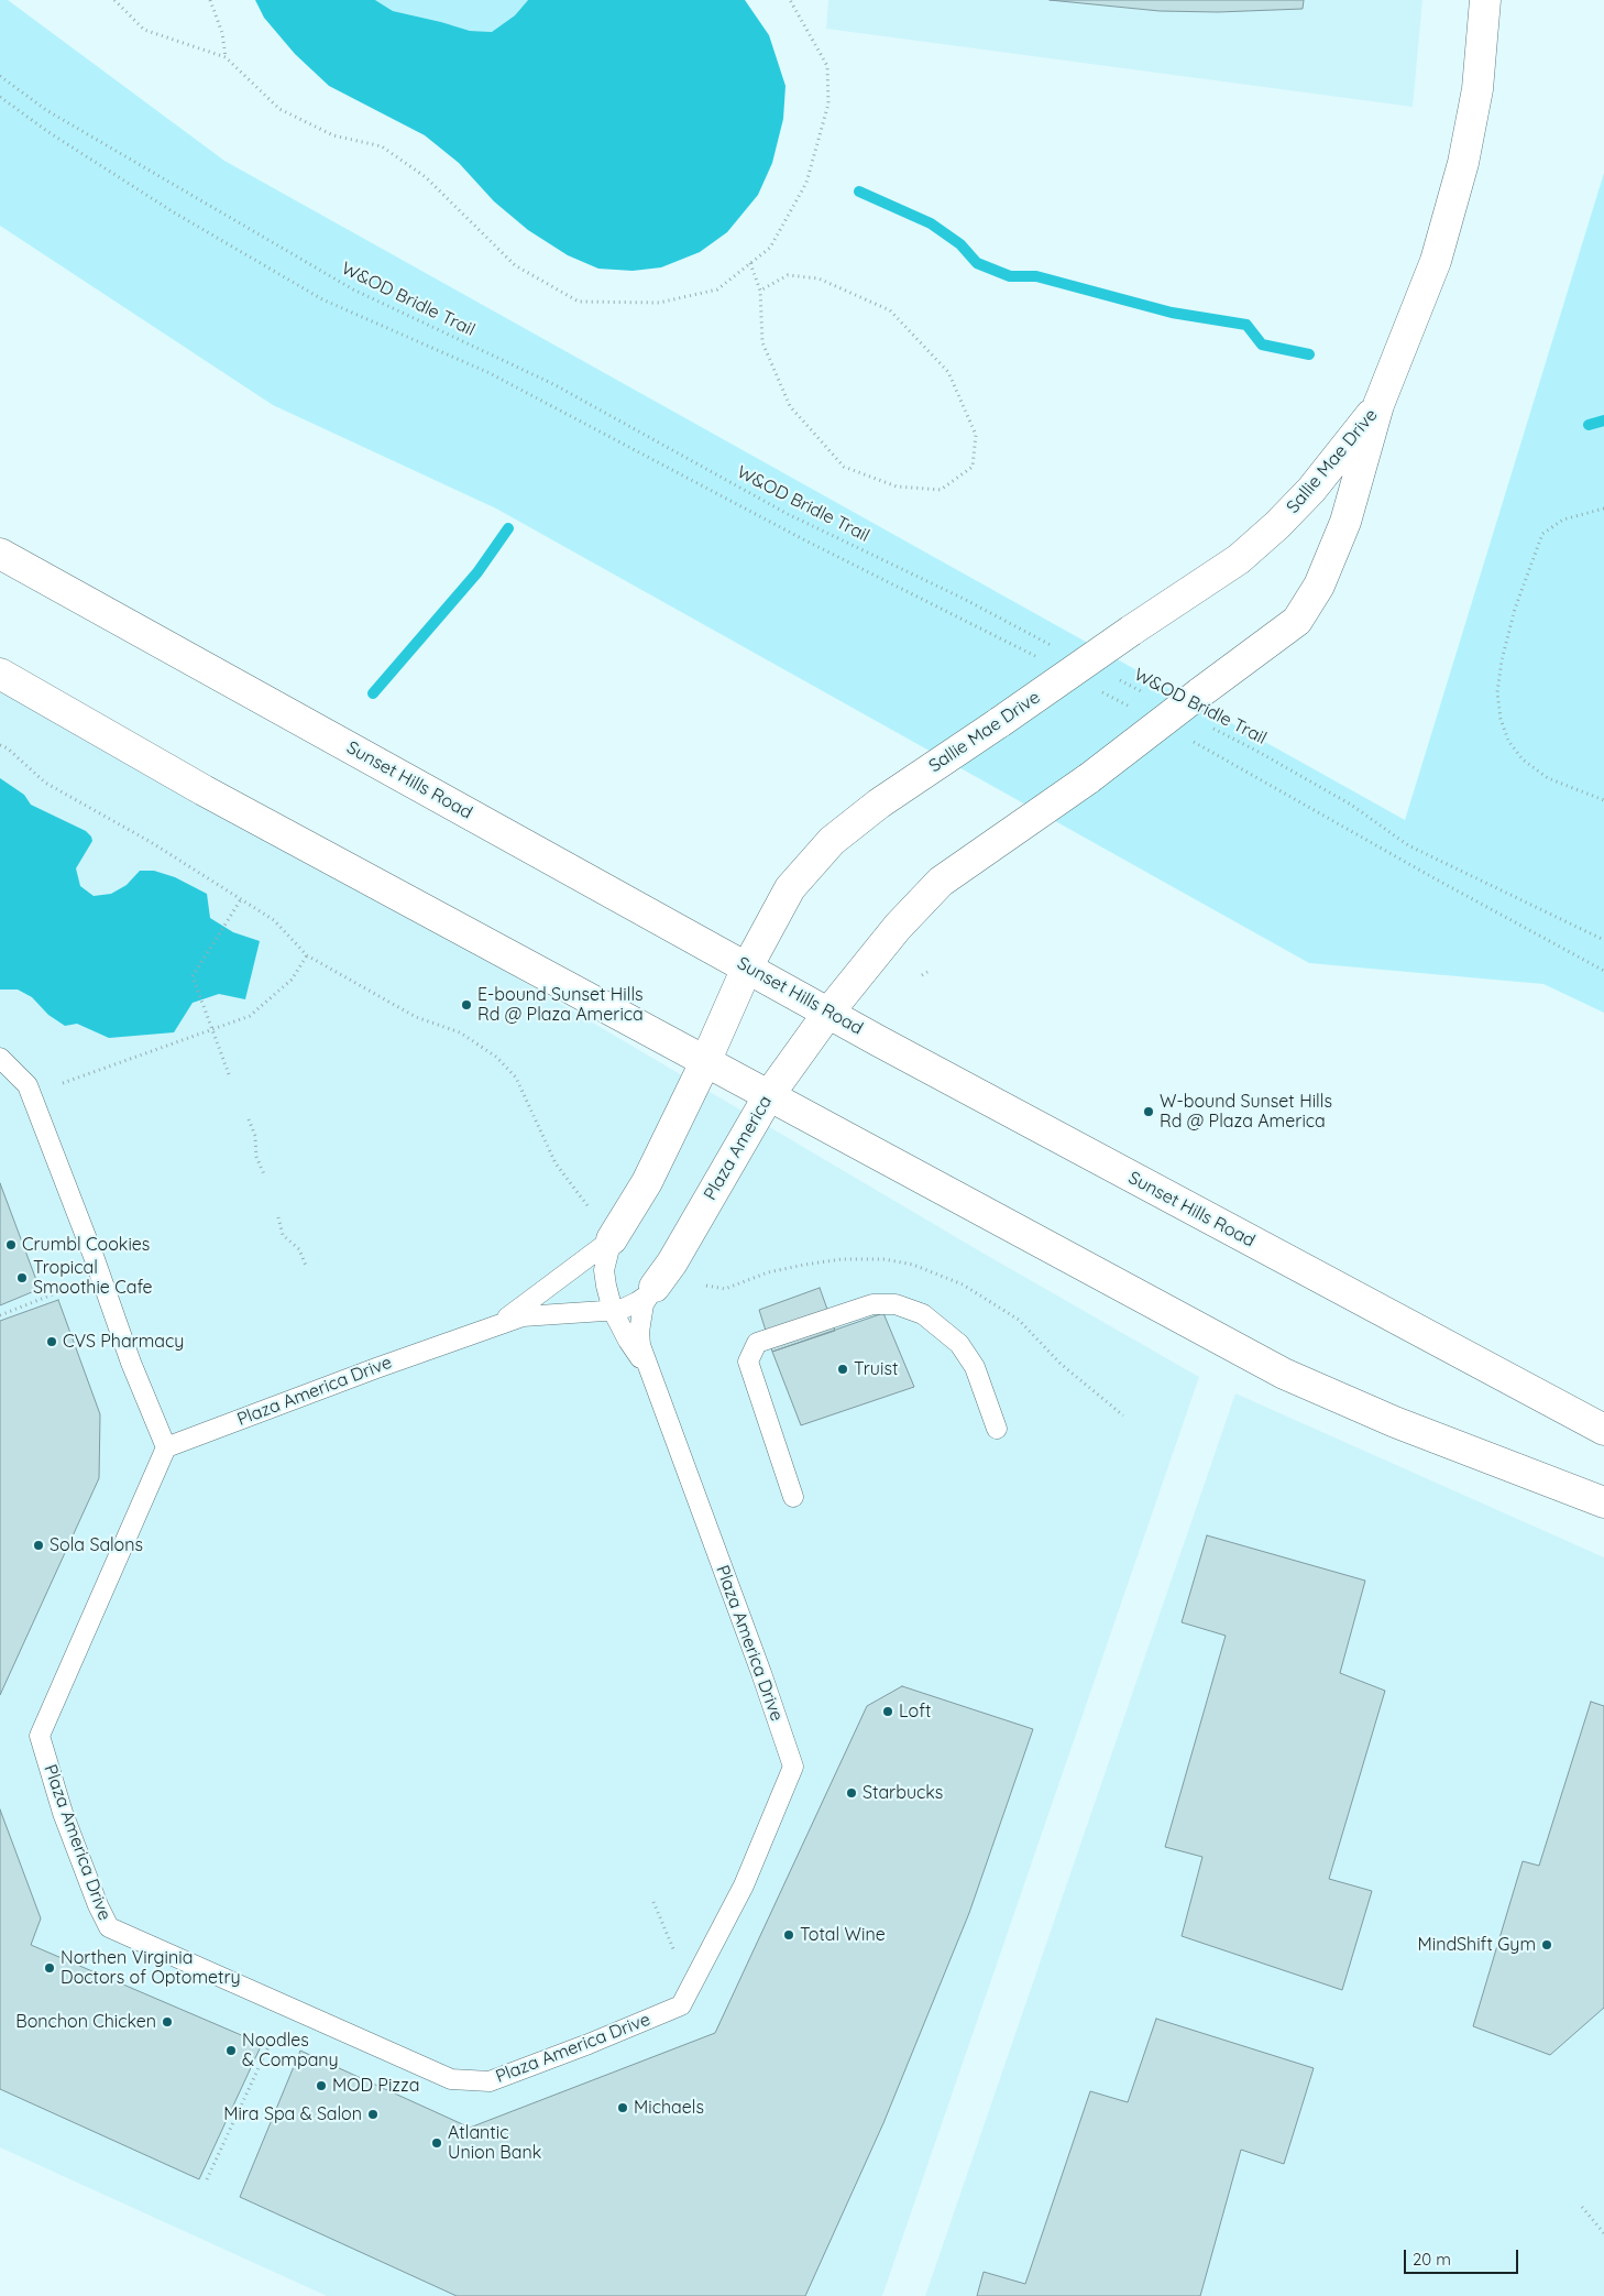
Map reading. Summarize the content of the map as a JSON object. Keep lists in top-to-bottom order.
{
  "streets": {
    "main road": ["Sallie Mae Drive", "Sunset Hills Road", "Plaza America"],
    "lane": ["Plaza America Drive"],
    "path": ["W&OD Bridle Trail"]
  },
  "crossings": [
    ["Sallie Mae Drive", "Sunset Hills Road"],
    ["Sallie Mae Drive", "Plaza America"],
    ["Sunset Hills Road", "Plaza America"],
    ["Plaza America", "Plaza America Drive"]
  ],
  "places": [
    "E-bound Sunset Hills Rd @ Plaza America",
    "W-bound Sunset Hills Rd @ Plaza America",
    "Crumbl Cookies",
    "Tropical Smoothie Cafe",
    "CVS Pharmacy",
    "Truist",
    "Sola Salons",
    "Loft",
    "Starbucks",
    "Total Wine",
    "MindShift Gym",
    "Northen Virginia Doctors of Optometry",
    "Bonchon Chicken",
    "Noodles & Company",
    "MOD Pizza",
    "Michaels",
    "Mira Spa & Salon",
    "Atlantic Union Bank"
  ],
  "scale_bar": "20 m"
}
